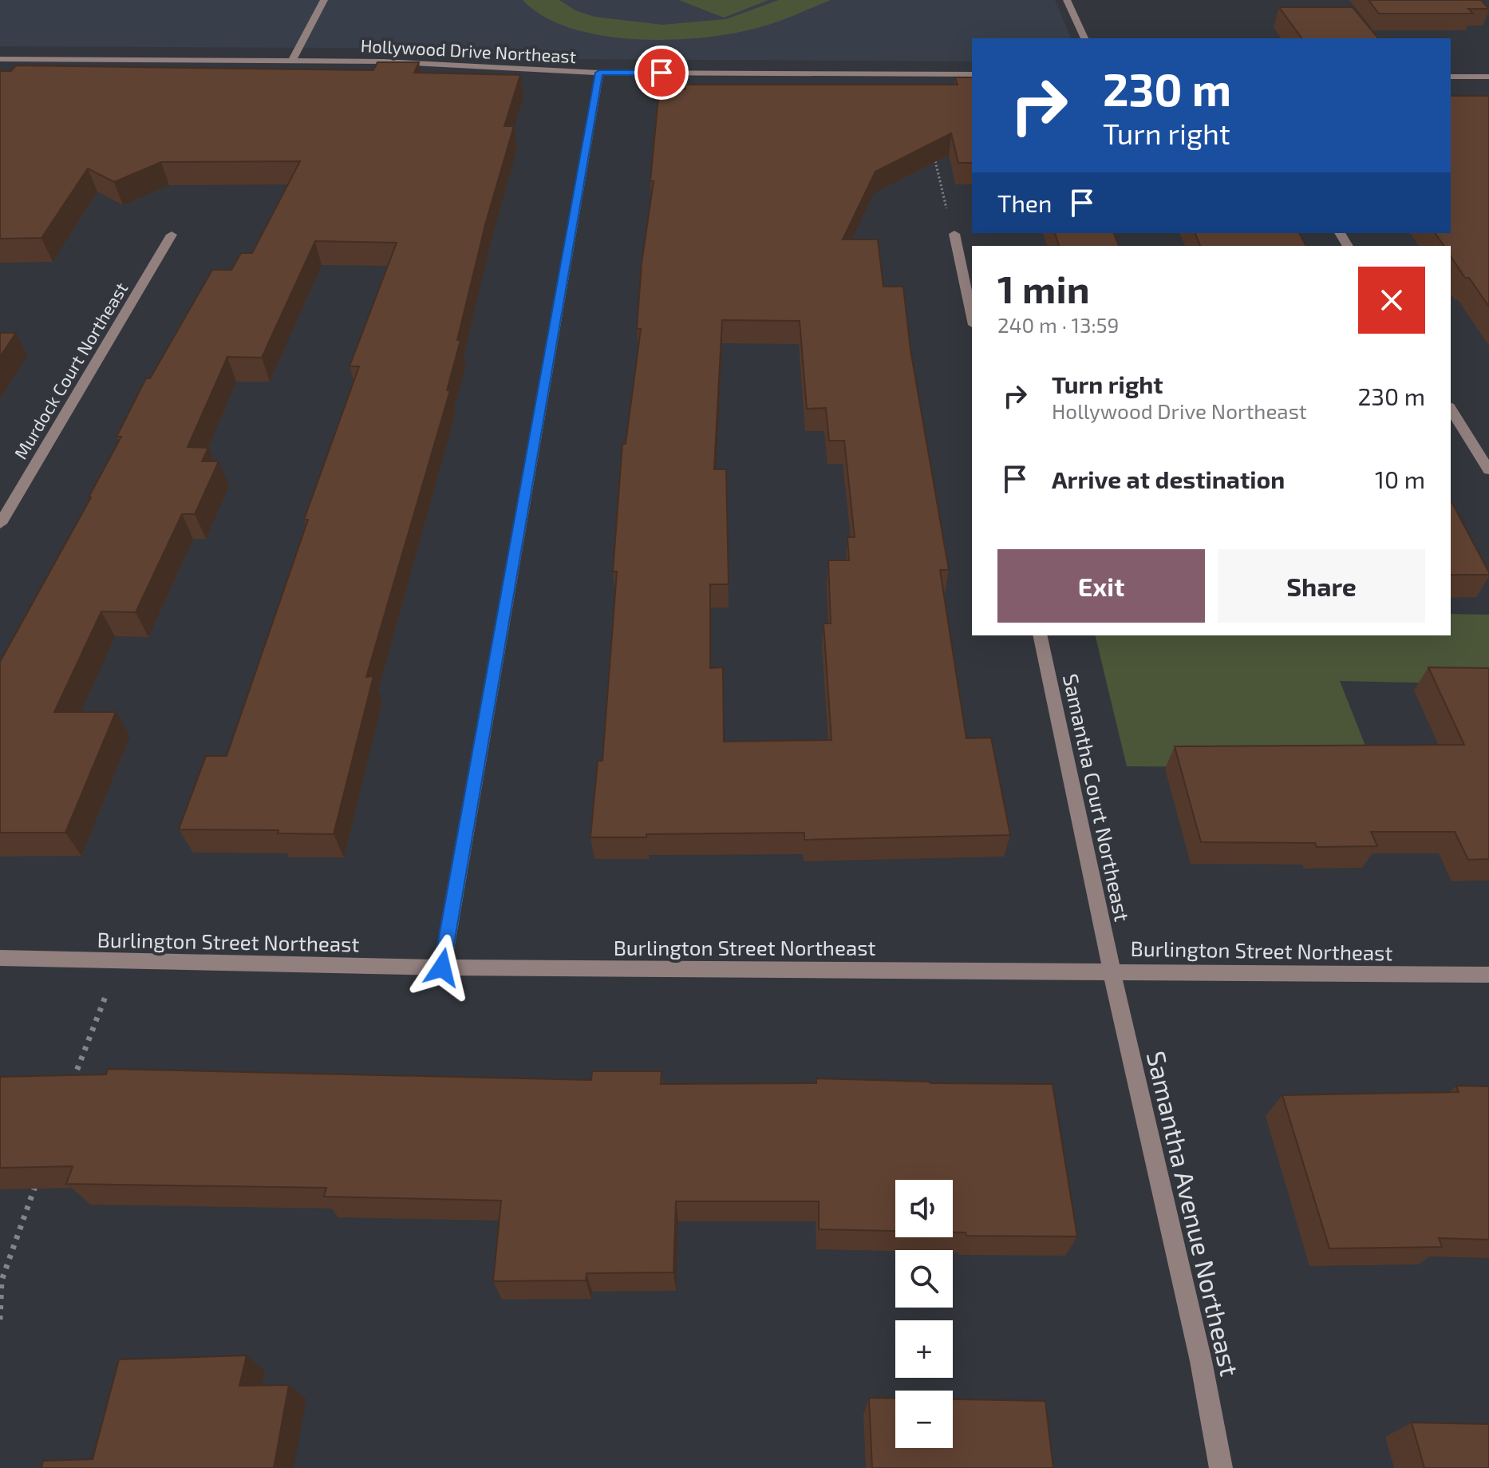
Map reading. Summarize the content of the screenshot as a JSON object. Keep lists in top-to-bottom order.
{
  "streets": {
    "street": [
      "Hollywood Drive Northeast",
      "Murdock Court Northeast",
      "Samantha Court Northeast",
      "Burlington Street Northeast",
      "Samantha Avenue Northeast"
    ]
  },
  "crossings": [
    ["Samantha Court Northeast", "Burlington Street Northeast"],
    ["Samantha Court Northeast", "Samantha Avenue Northeast"],
    ["Burlington Street Northeast", "Samantha Avenue Northeast"]
  ],
  "page": {
    "turn": ["230 m", "Turn right"],
    "then": "Then",
    "heading": ["1 min", "240 m · 13:59"],
    "list": [
      {
        "name": "Turn right",
        "note": "Hollywood Drive Northeast",
        "value": "230 m"
      },
      {
        "name": "Arrive at destination",
        "value": "10 m"
      }
    ],
    "buttons": ["Exit", "Share"],
    "map_buttons": ["+", "−"]
  }
}
